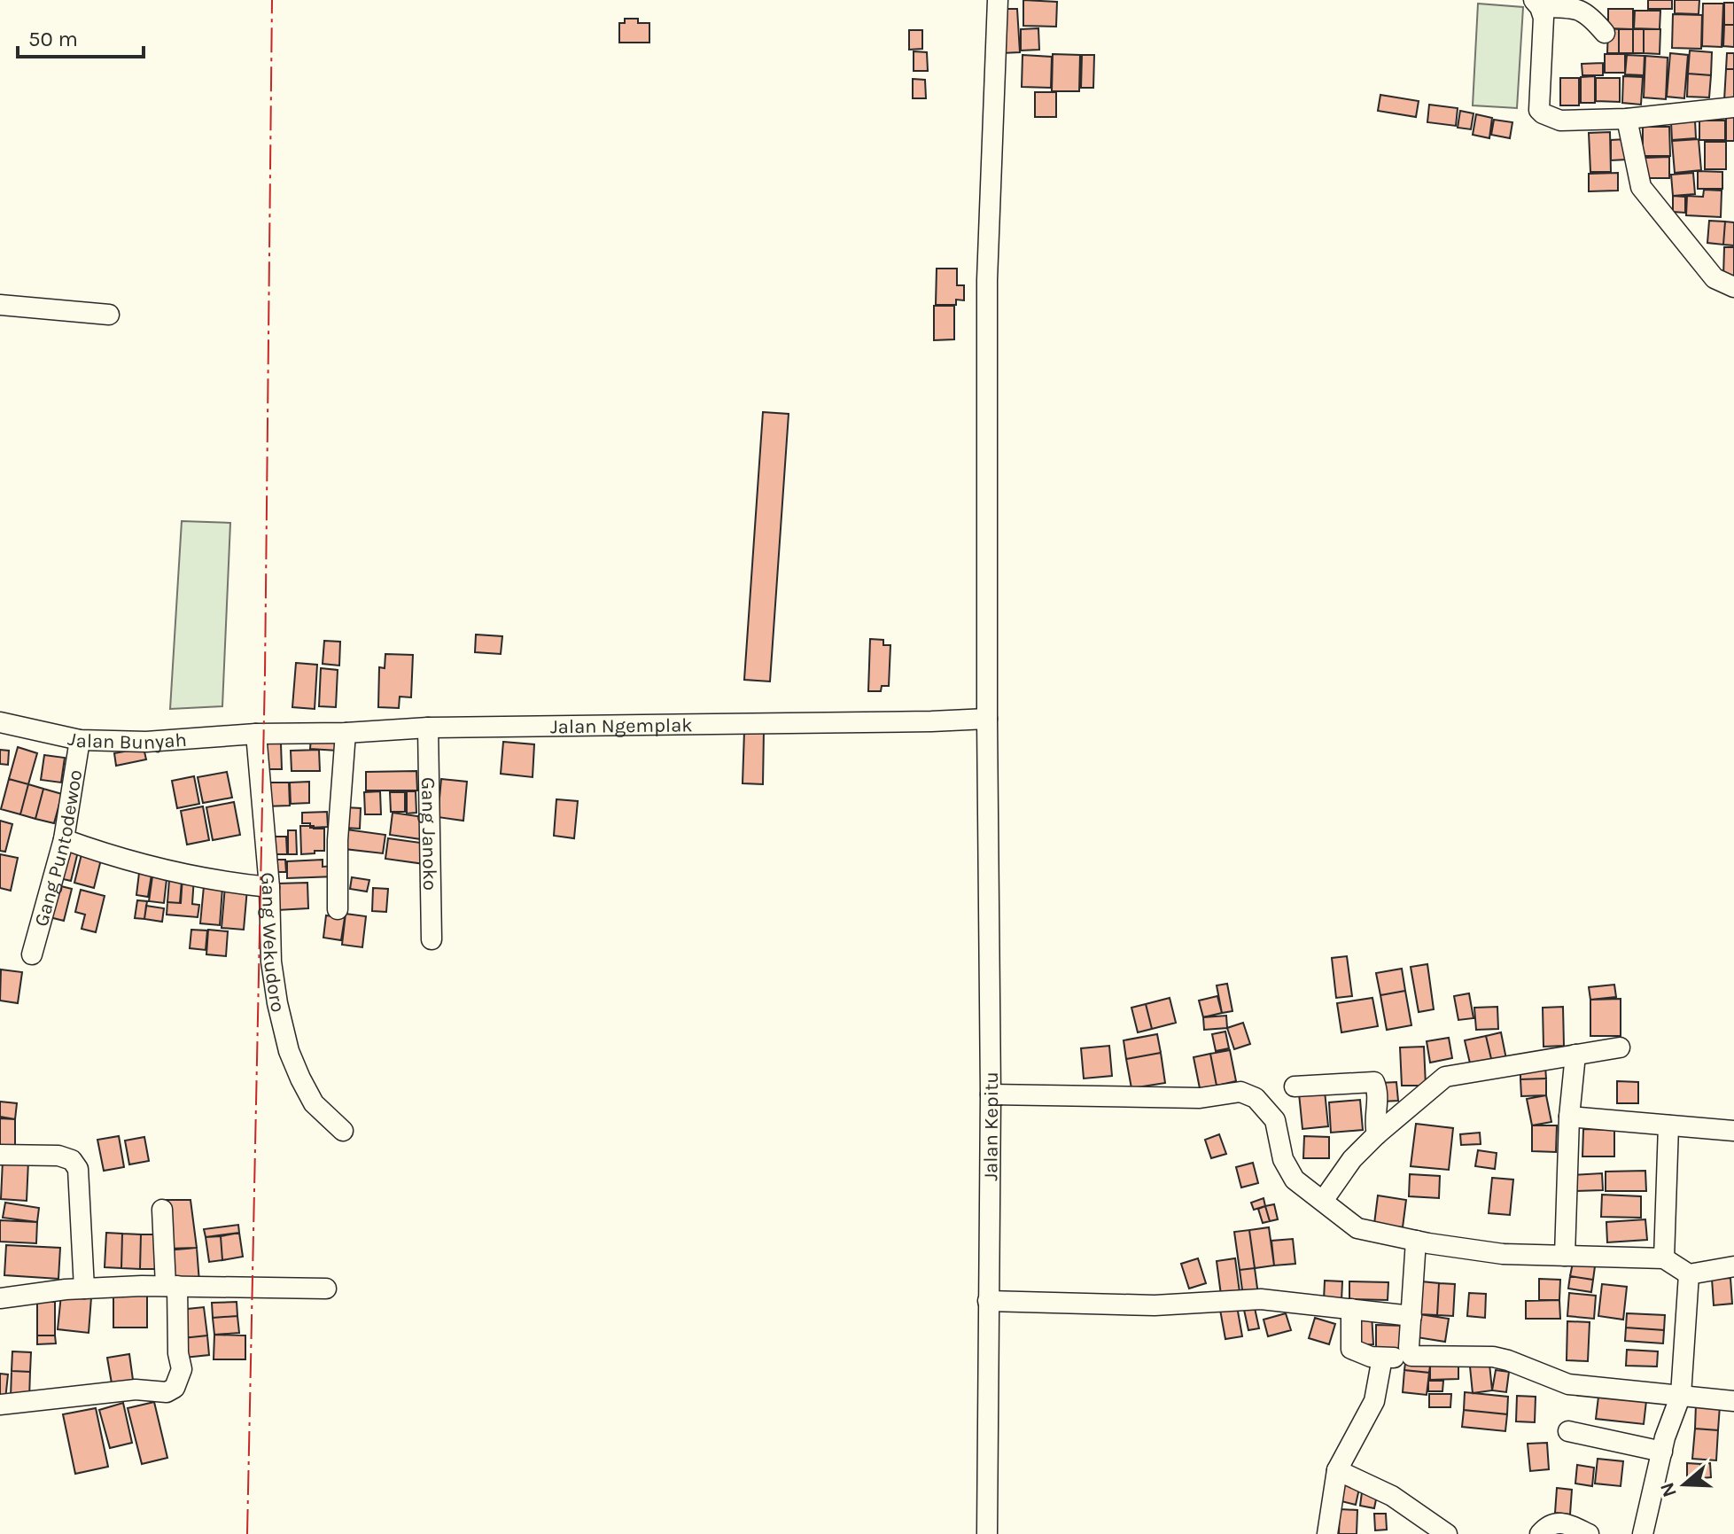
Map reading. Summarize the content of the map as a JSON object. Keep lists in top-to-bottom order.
{
  "streets": {
    "street": [
      "Jalan Ngemplak",
      "Jalan Bunyah",
      "Gang Janoko",
      "Gang Puntodewoo",
      "Gang Wekudoro",
      "Jalan Kepitu"
    ]
  },
  "crossings": [
    ["Jalan Ngemplak", "Jalan Bunyah"],
    ["Jalan Ngemplak", "Gang Janoko"],
    ["Jalan Ngemplak", "Gang Wekudoro"],
    ["Jalan Ngemplak", "Jalan Kepitu"],
    ["Jalan Bunyah", "Gang Puntodewoo"],
    ["Jalan Bunyah", "Gang Wekudoro"]
  ],
  "scale_bar": "50 m",
  "north": "left"
}
